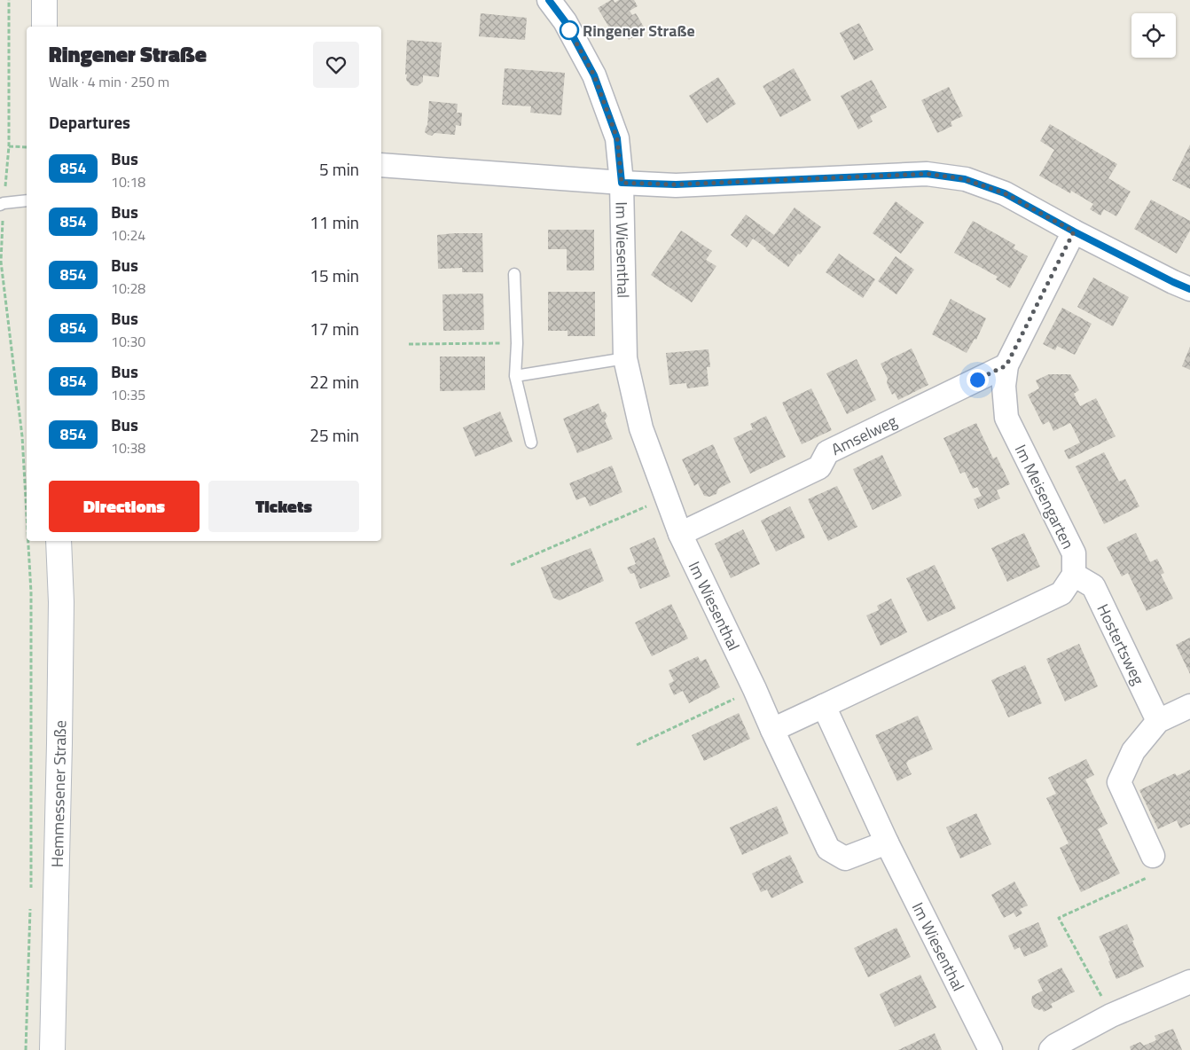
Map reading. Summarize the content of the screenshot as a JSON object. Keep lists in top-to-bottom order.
{
  "streets": {
    "main road": ["Hemmessener Straße"],
    "street": [
      "Im Wiesenthal",
      "Amselweg",
      "Im Meisengarten",
      "Hostertsweg"
    ]
  },
  "crossings": [
    ["Im Wiesenthal", "Amselweg"],
    ["Amselweg", "Im Meisengarten"],
    ["Im Meisengarten", "Hostertsweg"]
  ],
  "places": ["Ringener Straße"],
  "lines": ["bus line 854"],
  "page": {
    "heading": [
      ["Ringener Straße", "Walk · 4 min · 250 m"],
      "Departures"
    ],
    "list": [
      {
        "mark": "854",
        "name": "Bus",
        "note": "10:18",
        "value": "5 min"
      },
      {
        "mark": "854",
        "name": "Bus",
        "note": "10:24",
        "value": "11 min"
      },
      {
        "mark": "854",
        "name": "Bus",
        "note": "10:28",
        "value": "15 min"
      },
      {
        "mark": "854",
        "name": "Bus",
        "note": "10:30",
        "value": "17 min"
      },
      {
        "mark": "854",
        "name": "Bus",
        "note": "10:35",
        "value": "22 min"
      },
      {
        "mark": "854",
        "name": "Bus",
        "note": "10:38",
        "value": "25 min"
      }
    ],
    "buttons": ["Directions", "Tickets"]
  }
}
